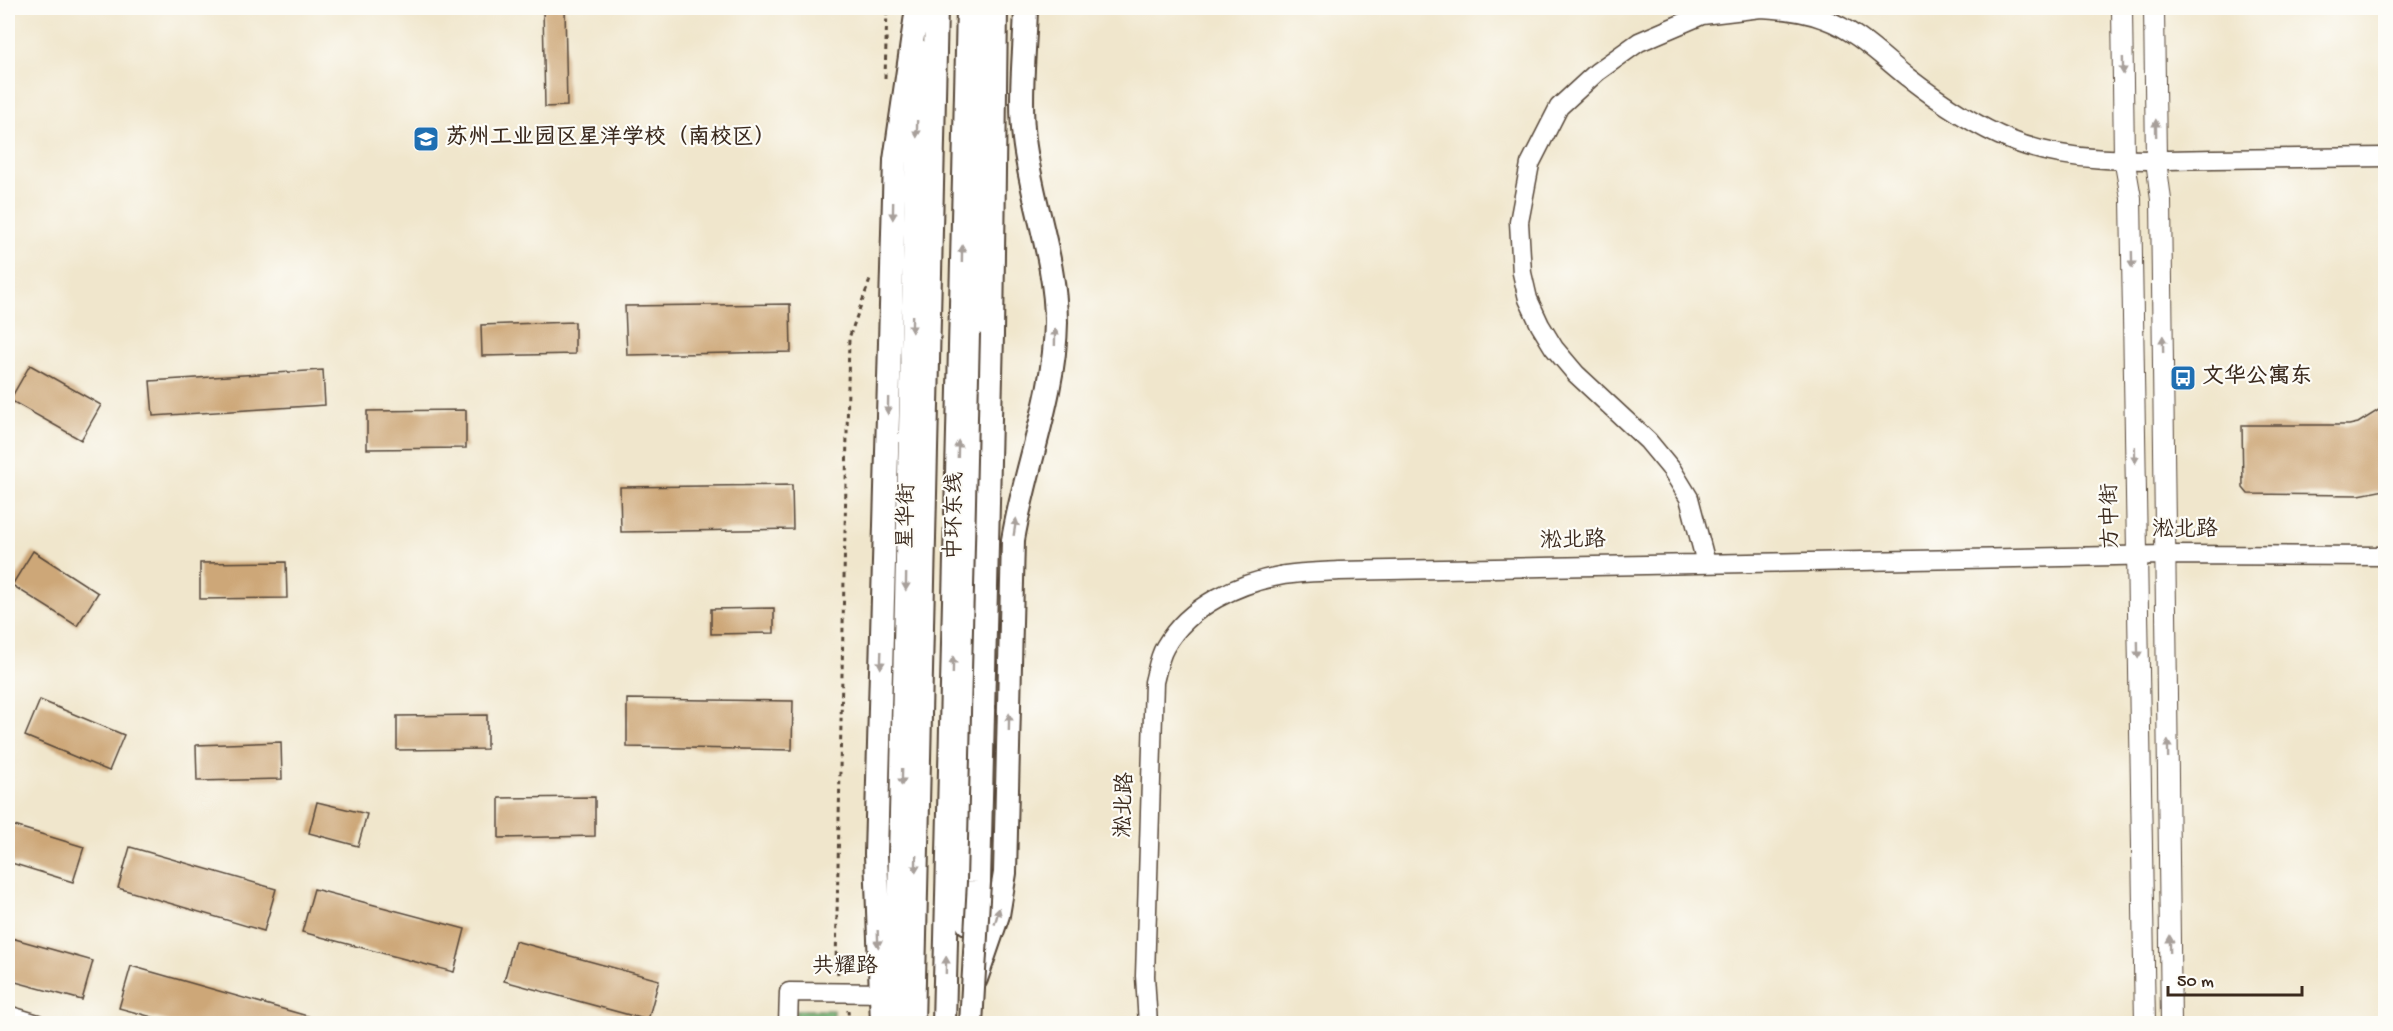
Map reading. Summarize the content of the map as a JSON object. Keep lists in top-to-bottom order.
{
  "streets": {
    "main road": ["星华街", "中环东线", "方中街"],
    "street": ["淞北路", "共耀路"]
  },
  "crossings": [
    ["星华街", "共耀路"],
    ["方中街", "淞北路"]
  ],
  "places": {
    "school or university": ["苏州工业园区星洋学校（南校区）"],
    "bus stop": ["文华公寓东"]
  },
  "scale_bar": "50 m"
}
